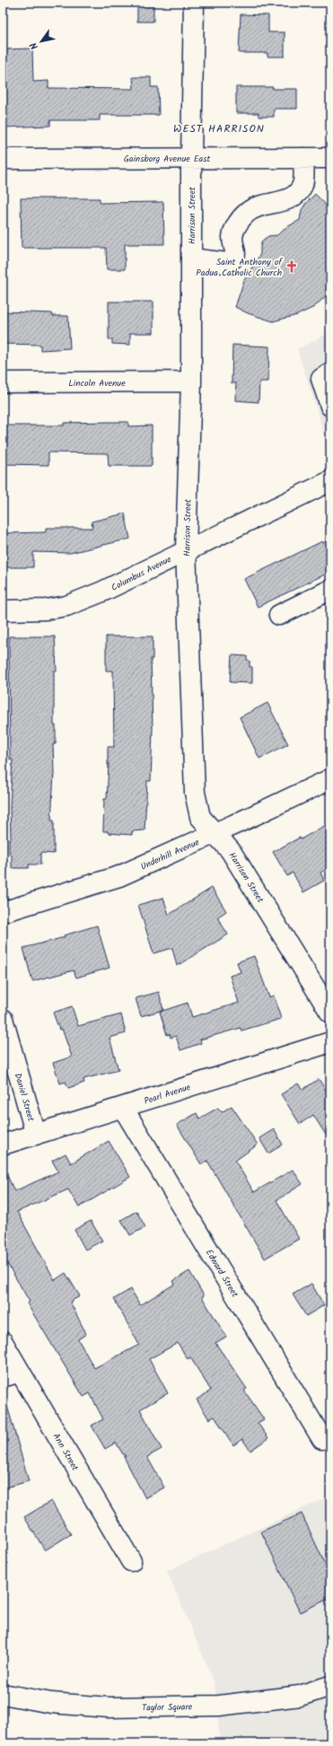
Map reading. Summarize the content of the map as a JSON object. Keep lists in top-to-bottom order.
{
  "streets": {
    "street": [
      "Gainsborg Avenue East",
      "Harrison Street",
      "Lincoln Avenue",
      "Columbus Avenue",
      "Underhill Avenue",
      "Pearl Avenue",
      "Daniel Street",
      "Edward Street",
      "Ann Street",
      "Taylor Square"
    ]
  },
  "crossings": [
    ["Gainsborg Avenue East", "Harrison Street"],
    ["Harrison Street", "Lincoln Avenue"],
    ["Harrison Street", "Columbus Avenue"],
    ["Harrison Street", "Underhill Avenue"],
    ["Pearl Avenue", "Daniel Street"],
    ["Pearl Avenue", "Edward Street"]
  ],
  "districts": ["WEST HARRISON"],
  "places": {
    "church": ["Saint Anthony of Padua Catholic Church"]
  },
  "north": "bottom left"
}
